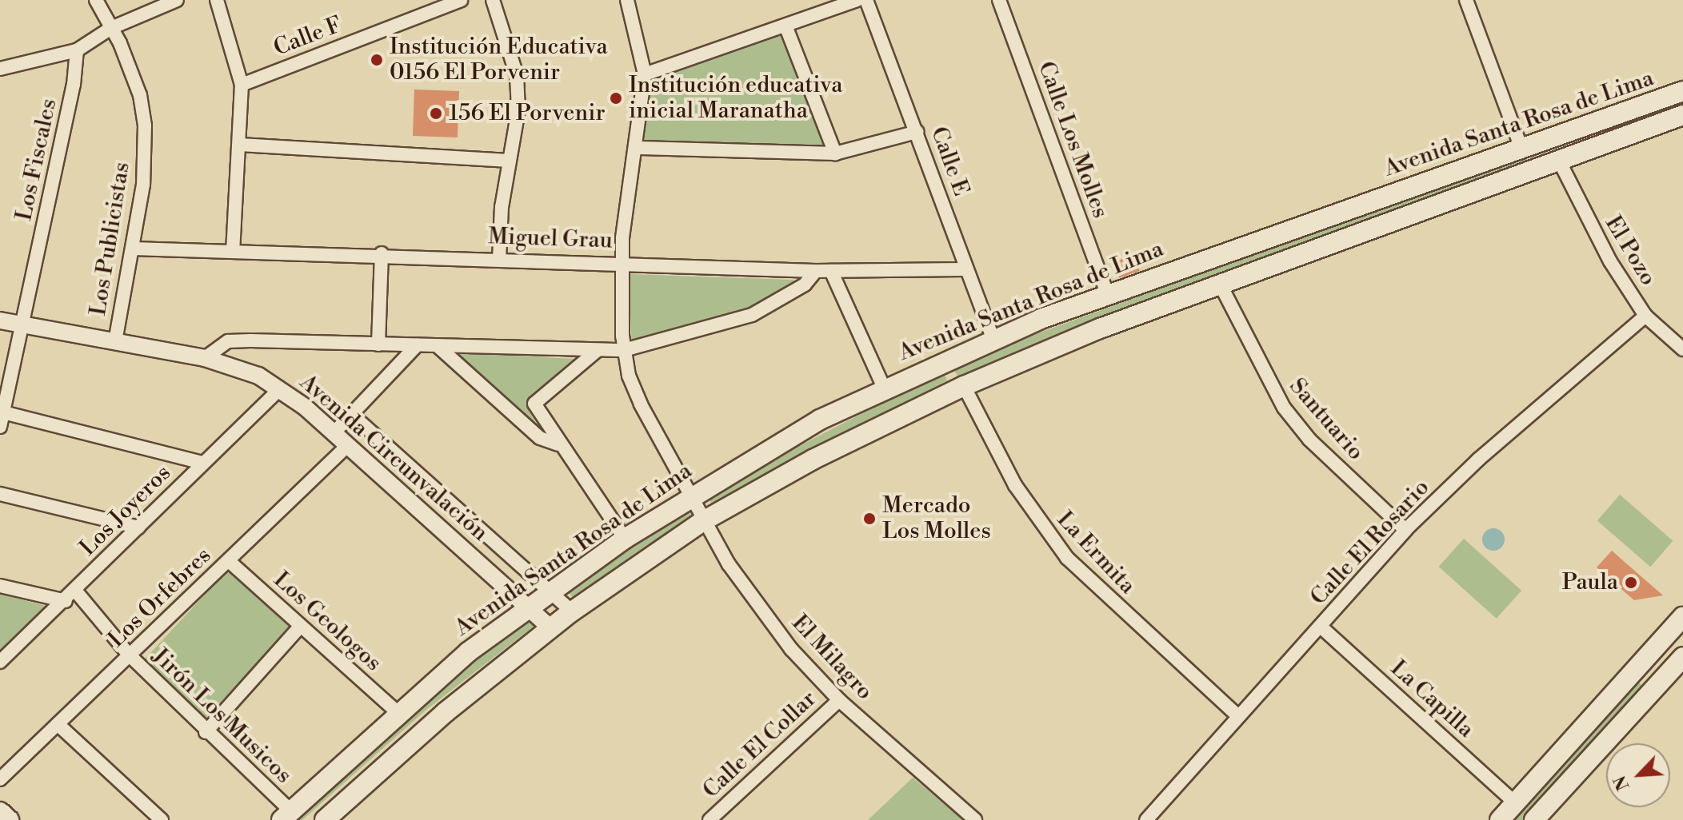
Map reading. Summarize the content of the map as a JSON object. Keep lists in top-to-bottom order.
{
  "streets": {
    "main road": ["Avenida Santa Rosa de Lima"],
    "street": [
      "Calle F",
      "Calle Los Molles",
      "Los Fiscales",
      "Calle E",
      "Los Publicistas",
      "Miguel Grau",
      "El Pozo",
      "Santuario",
      "Avenida Circunvalación",
      "Los Joyeros",
      "Calle El Rosario",
      "La Ermita",
      "Los Orfebres",
      "Los Geologos",
      "El Milagro",
      "La Capilla",
      "Jirón Los Musicos",
      "Calle El Collar"
    ]
  },
  "crossings": [
    ["Avenida Santa Rosa de Lima", "Calle Los Molles"],
    ["Avenida Santa Rosa de Lima", "Calle E"],
    ["Avenida Santa Rosa de Lima", "El Pozo"],
    ["Avenida Santa Rosa de Lima", "Santuario"],
    ["Avenida Santa Rosa de Lima", "Avenida Circunvalación"],
    ["Avenida Santa Rosa de Lima", "La Ermita"],
    ["Avenida Santa Rosa de Lima", "Los Geologos"],
    ["Avenida Santa Rosa de Lima", "El Milagro"],
    ["Avenida Santa Rosa de Lima", "Jirón Los Musicos"],
    ["Los Fiscales", "Avenida Circunvalación"],
    ["Calle E", "Miguel Grau"],
    ["Los Publicistas", "Miguel Grau"],
    ["Los Publicistas", "Avenida Circunvalación"],
    ["Miguel Grau", "El Milagro"],
    ["El Pozo", "Calle El Rosario"],
    ["Santuario", "Calle El Rosario"],
    ["Avenida Circunvalación", "Los Joyeros"],
    ["Avenida Circunvalación", "Los Orfebres"],
    ["Los Joyeros", "Jirón Los Musicos"],
    ["Calle El Rosario", "La Ermita"],
    ["Calle El Rosario", "La Capilla"],
    ["Los Orfebres", "Los Geologos"],
    ["Los Orfebres", "Jirón Los Musicos"],
    ["El Milagro", "Calle El Collar"]
  ],
  "places": [
    "Institución Educativa 0156 El Porvenir",
    "Institución educativa inicial Maranatha",
    "156 El Porvenir",
    "Mercado Los Molles",
    "Paula"
  ],
  "north": "bottom left"
}
